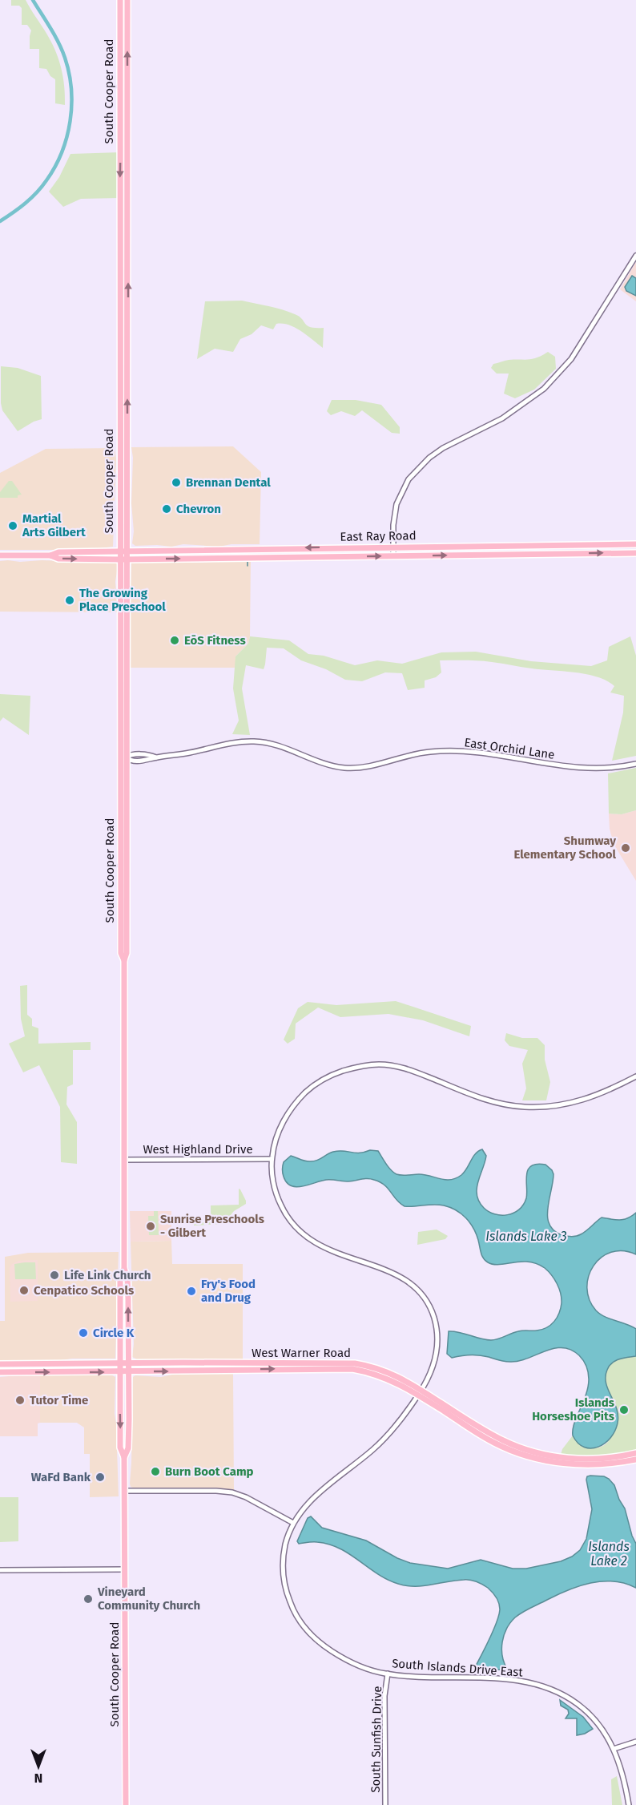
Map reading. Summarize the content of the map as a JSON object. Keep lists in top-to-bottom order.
{
  "streets": {
    "main road": ["South Cooper Road", "East Ray Road", "West Warner Road"],
    "street": [
      "East Orchid Lane",
      "West Highland Drive",
      "South Islands Drive East",
      "South Sunfish Drive"
    ]
  },
  "crossings": [
    ["South Cooper Road", "East Ray Road"],
    ["South Cooper Road", "East Orchid Lane"],
    ["South Cooper Road", "West Highland Drive"],
    ["South Cooper Road", "West Warner Road"],
    ["West Highland Drive", "South Islands Drive East"],
    ["West Warner Road", "South Islands Drive East"],
    ["South Islands Drive East", "South Sunfish Drive"]
  ],
  "water": ["Islands Lake 3", "Islands Lake 2"],
  "places": [
    "Brennan Dental",
    "Chevron",
    "Martial Arts Gilbert",
    "The Growing Place Preschool",
    "EōS Fitness",
    "Shumway Elementary School",
    "Sunrise Preschools - Gilbert",
    "Life Link Church",
    "Cenpatico Schools",
    "Fry's Food and Drug",
    "Circle K",
    "Tutor Time",
    "Islands Horseshoe Pits",
    "Burn Boot Camp",
    "WaFd Bank",
    "Vineyard Community Church"
  ],
  "north": "bottom"
}
